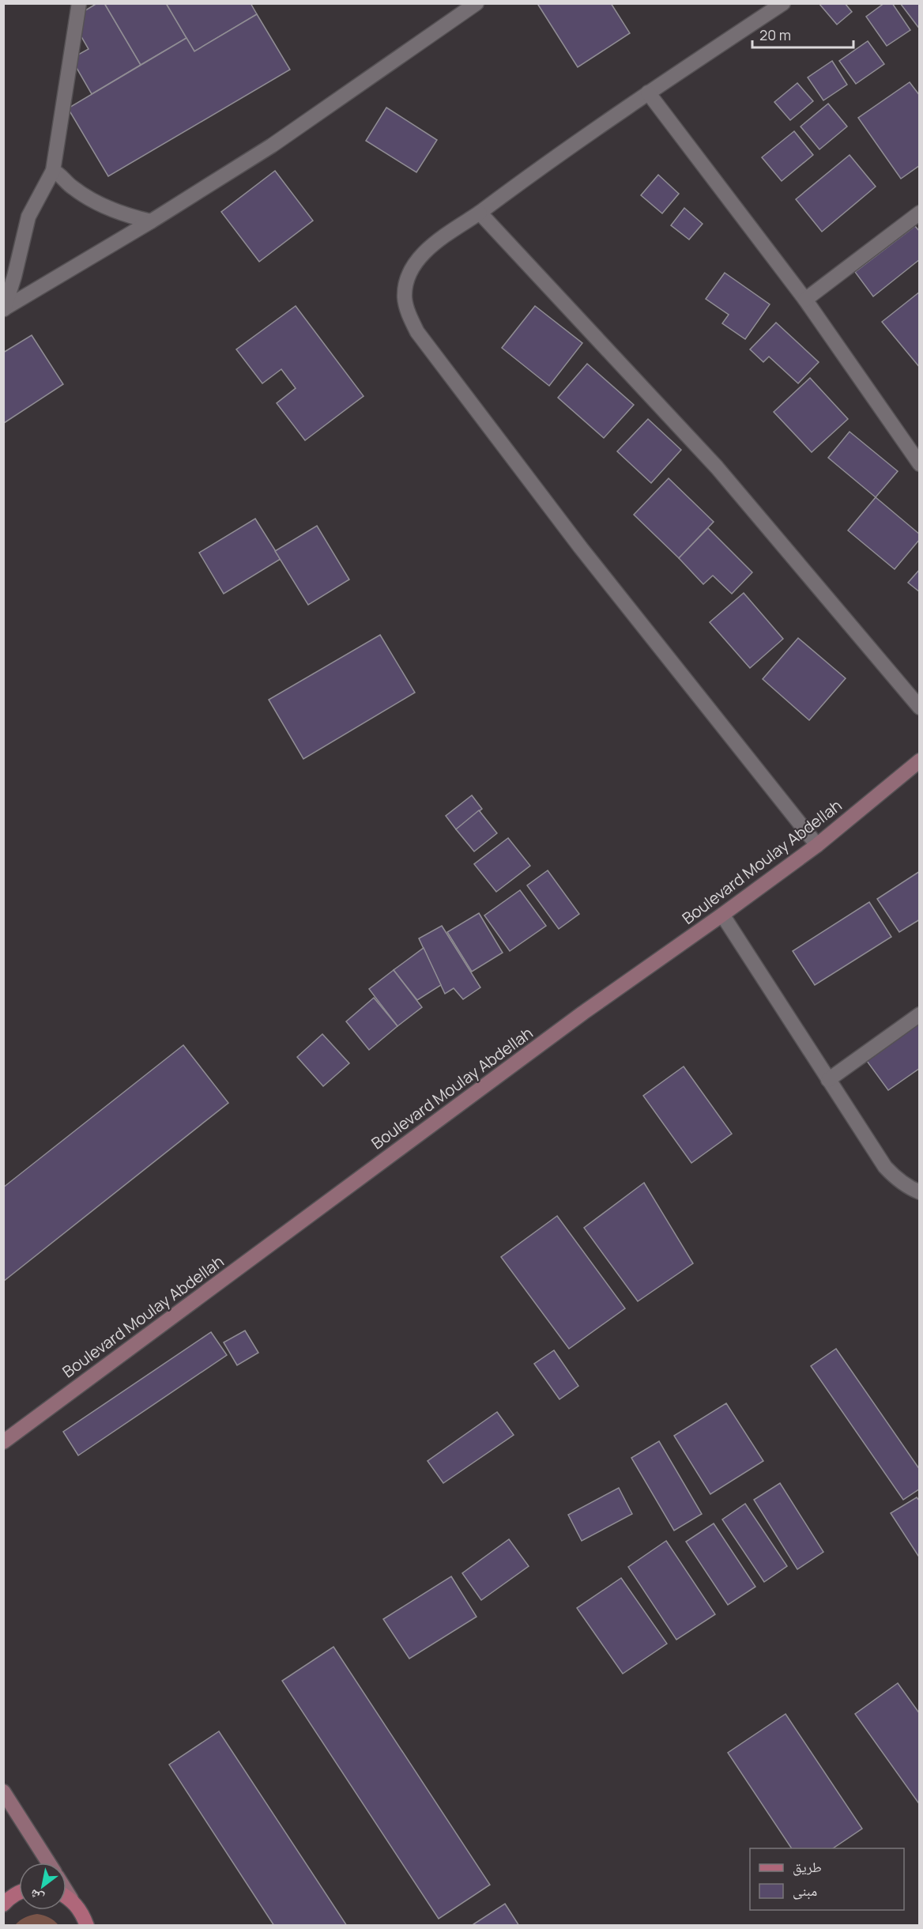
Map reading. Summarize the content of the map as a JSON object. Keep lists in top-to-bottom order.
{
  "streets": {
    "main road": ["Boulevard Moulay Abdellah"]
  },
  "legend": ["طريق", "مبنى"],
  "scale_bar": "20 m",
  "north": "bottom left"
}
